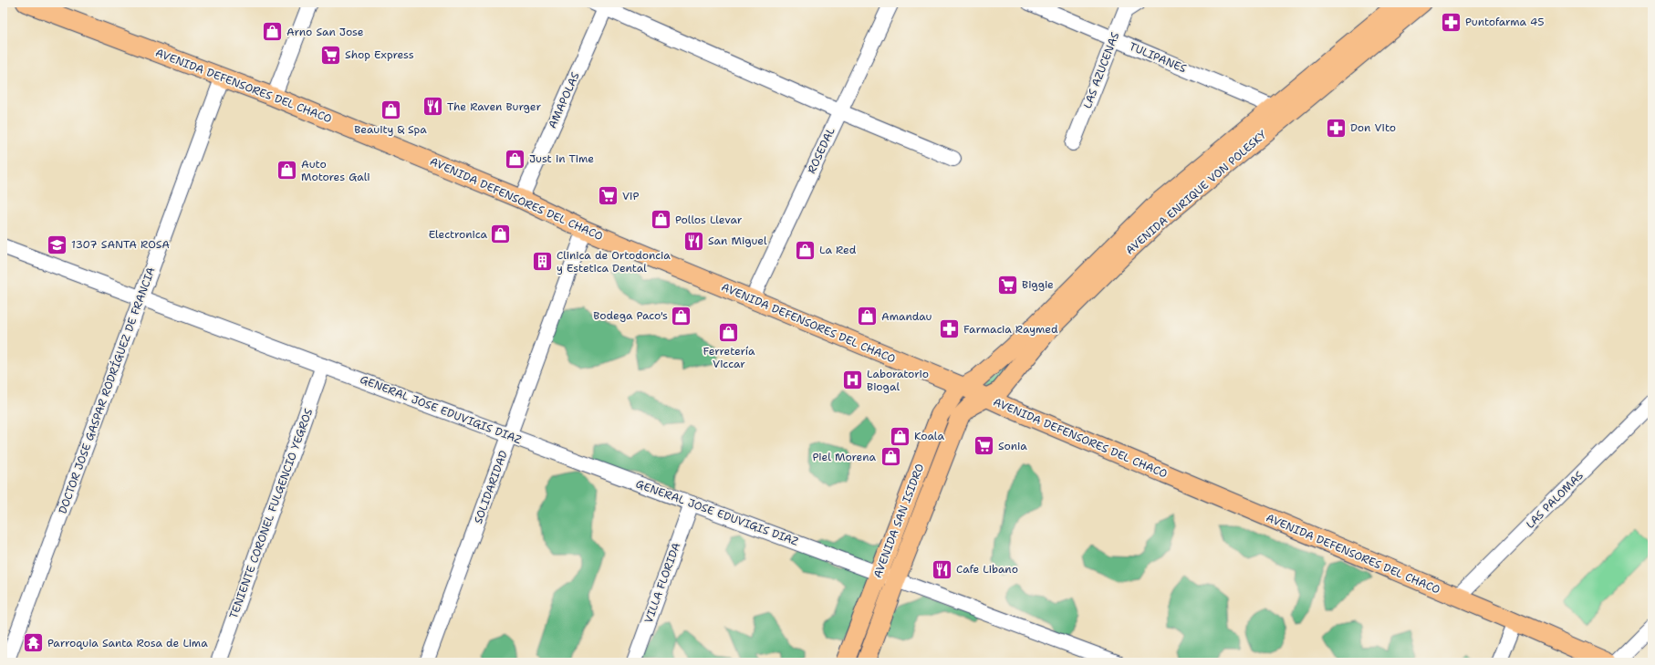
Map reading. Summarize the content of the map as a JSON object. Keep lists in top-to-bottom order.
{
  "streets": {
    "main road": ["AVENIDA DEFENSORES DEL CHACO", "AVENIDA ENRIQUE VON POLESKY", "AVENIDA SAN ISIDRO"],
    "street": [
      "TULIPANES",
      "LAS AZUCENAS",
      "AMAPOLAS",
      "ROSEDAL",
      "DOCTOR JOSE GASPAR RODRÍGUEZ DE FRANCIA",
      "GENERAL JOSE EDUVIGIS DIAZ",
      "SOLIDARIDAD",
      "LAS PALOMAS",
      "TENIENTE CORONEL FULGENCIO YEGROS",
      "VILLA FLORIDA"
    ]
  },
  "crossings": [
    ["TULIPANES", "LAS AZUCENAS"],
    ["TULIPANES", "AVENIDA ENRIQUE VON POLESKY"],
    ["AVENIDA DEFENSORES DEL CHACO", "AMAPOLAS"],
    ["AVENIDA DEFENSORES DEL CHACO", "ROSEDAL"],
    ["AVENIDA DEFENSORES DEL CHACO", "AVENIDA ENRIQUE VON POLESKY"],
    ["AVENIDA DEFENSORES DEL CHACO", "DOCTOR JOSE GASPAR RODRÍGUEZ DE FRANCIA"],
    ["AVENIDA DEFENSORES DEL CHACO", "SOLIDARIDAD"],
    ["AVENIDA DEFENSORES DEL CHACO", "LAS PALOMAS"],
    ["AVENIDA DEFENSORES DEL CHACO", "AVENIDA SAN ISIDRO"],
    ["AVENIDA ENRIQUE VON POLESKY", "AVENIDA SAN ISIDRO"],
    ["DOCTOR JOSE GASPAR RODRÍGUEZ DE FRANCIA", "GENERAL JOSE EDUVIGIS DIAZ"],
    ["GENERAL JOSE EDUVIGIS DIAZ", "SOLIDARIDAD"],
    ["GENERAL JOSE EDUVIGIS DIAZ", "TENIENTE CORONEL FULGENCIO YEGROS"],
    ["GENERAL JOSE EDUVIGIS DIAZ", "AVENIDA SAN ISIDRO"],
    ["GENERAL JOSE EDUVIGIS DIAZ", "VILLA FLORIDA"]
  ],
  "places": {
    "pharmacy": ["Puntofarma 45", "Don Vito", "Farmacia Raymed"],
    "shop": [
      "Arno San Jose",
      "Beauity & Spa",
      "Just in Time",
      "Auto Motores Gali",
      "Pollos Llevar",
      "Electronica",
      "La Red",
      "Bodega Paco's",
      "Amandau",
      "Ferretería Viccar",
      "Koala",
      "Piel Morena"
    ],
    "supermarket": [
      "Shop Express",
      "ViP",
      "Biggie",
      "Sonia"
    ],
    "restaurant": ["The Raven Burger", "San Miguel", "Cafe Libano"],
    "school or university": ["1307 SANTA ROSA"],
    "building": ["Clinica de Ortodoncia y Estetica Dental"],
    "hospital": ["Laboratorio Biogal"],
    "temple": ["Parroquia Santa Rosa de Lima"]
  }
}
